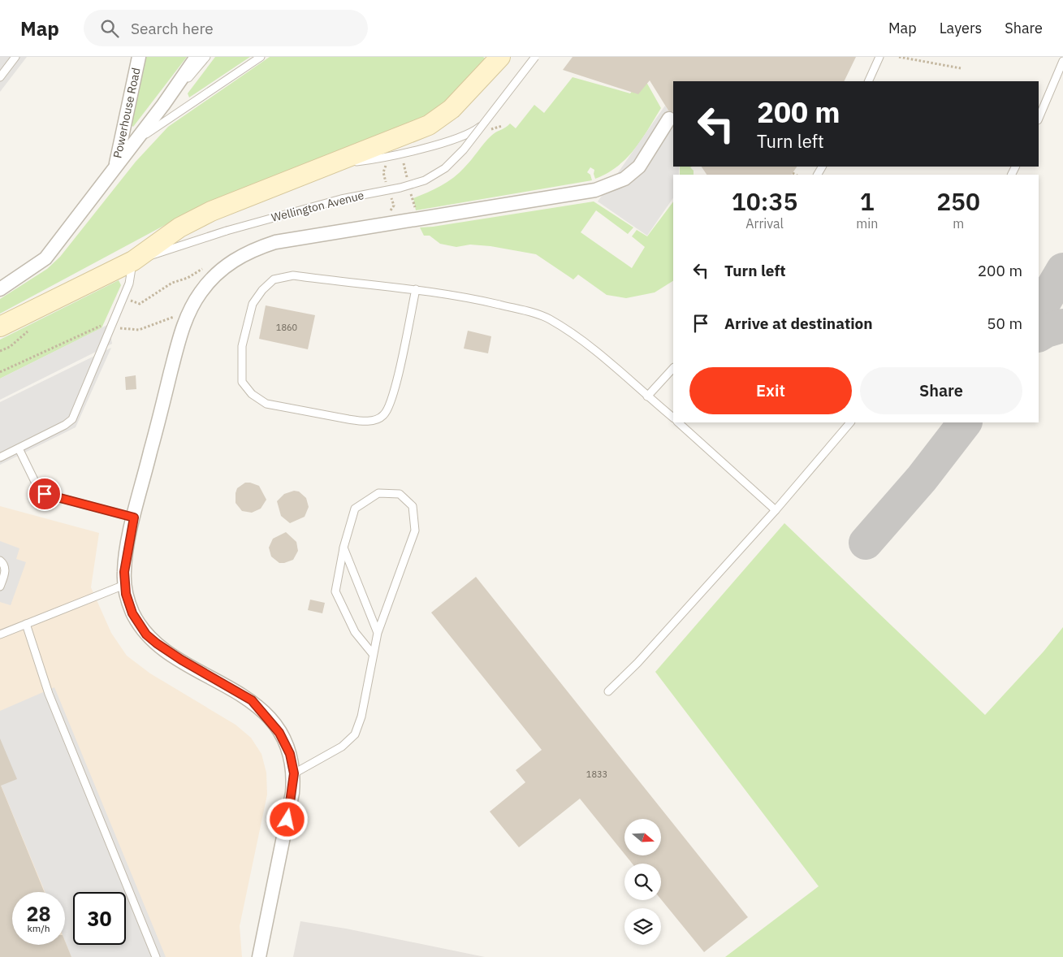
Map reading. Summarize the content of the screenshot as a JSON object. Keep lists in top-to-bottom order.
{
  "streets": {
    "main road": ["Wellington Avenue"],
    "street": ["Powerhouse Road"]
  },
  "house_numbers": ["1860", "1833"],
  "north": "right",
  "page": {
    "header": "Map",
    "search": "Search here",
    "nav": ["Map", "Layers", "Share"],
    "turn": ["200 m", "Turn left"],
    "eta": [
      "10:35",
      "Arrival",
      "1",
      "min",
      "250",
      "m"
    ],
    "list": [
      {
        "name": "Turn left",
        "value": "200 m"
      },
      {
        "name": "Arrive at destination",
        "value": "50 m"
      }
    ],
    "buttons": ["Exit", "Share"],
    "speed": "28 km/h",
    "limit": "30"
  }
}
